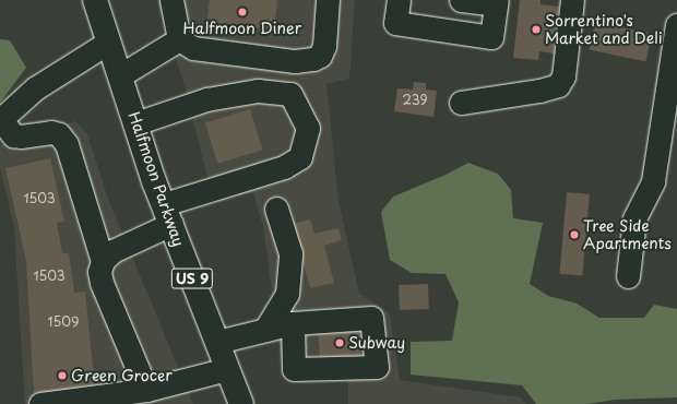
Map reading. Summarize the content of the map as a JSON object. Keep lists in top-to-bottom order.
{
  "streets": {
    "main road": ["Halfmoon Parkway", "US 9"]
  },
  "places": [
    "Halfmoon Diner",
    "Sorrentino's Market and Deli",
    "Tree Side Apartments",
    "Subway",
    "Green Grocer"
  ],
  "house_numbers": [
    "239",
    "1503",
    "1503",
    "1509"
  ]
}
